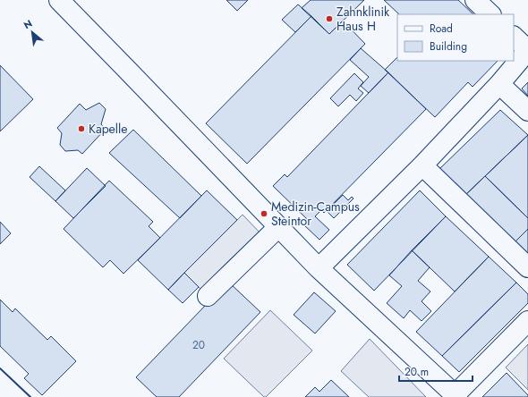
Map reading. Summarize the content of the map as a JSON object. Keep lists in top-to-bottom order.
{
  "places": ["Zahnklinik Haus H", "Kapelle", "Medizin-Campus Steintor"],
  "house_numbers": ["20"],
  "legend": ["Road", "Building"],
  "scale_bar": "20 m",
  "north": "top left"
}
